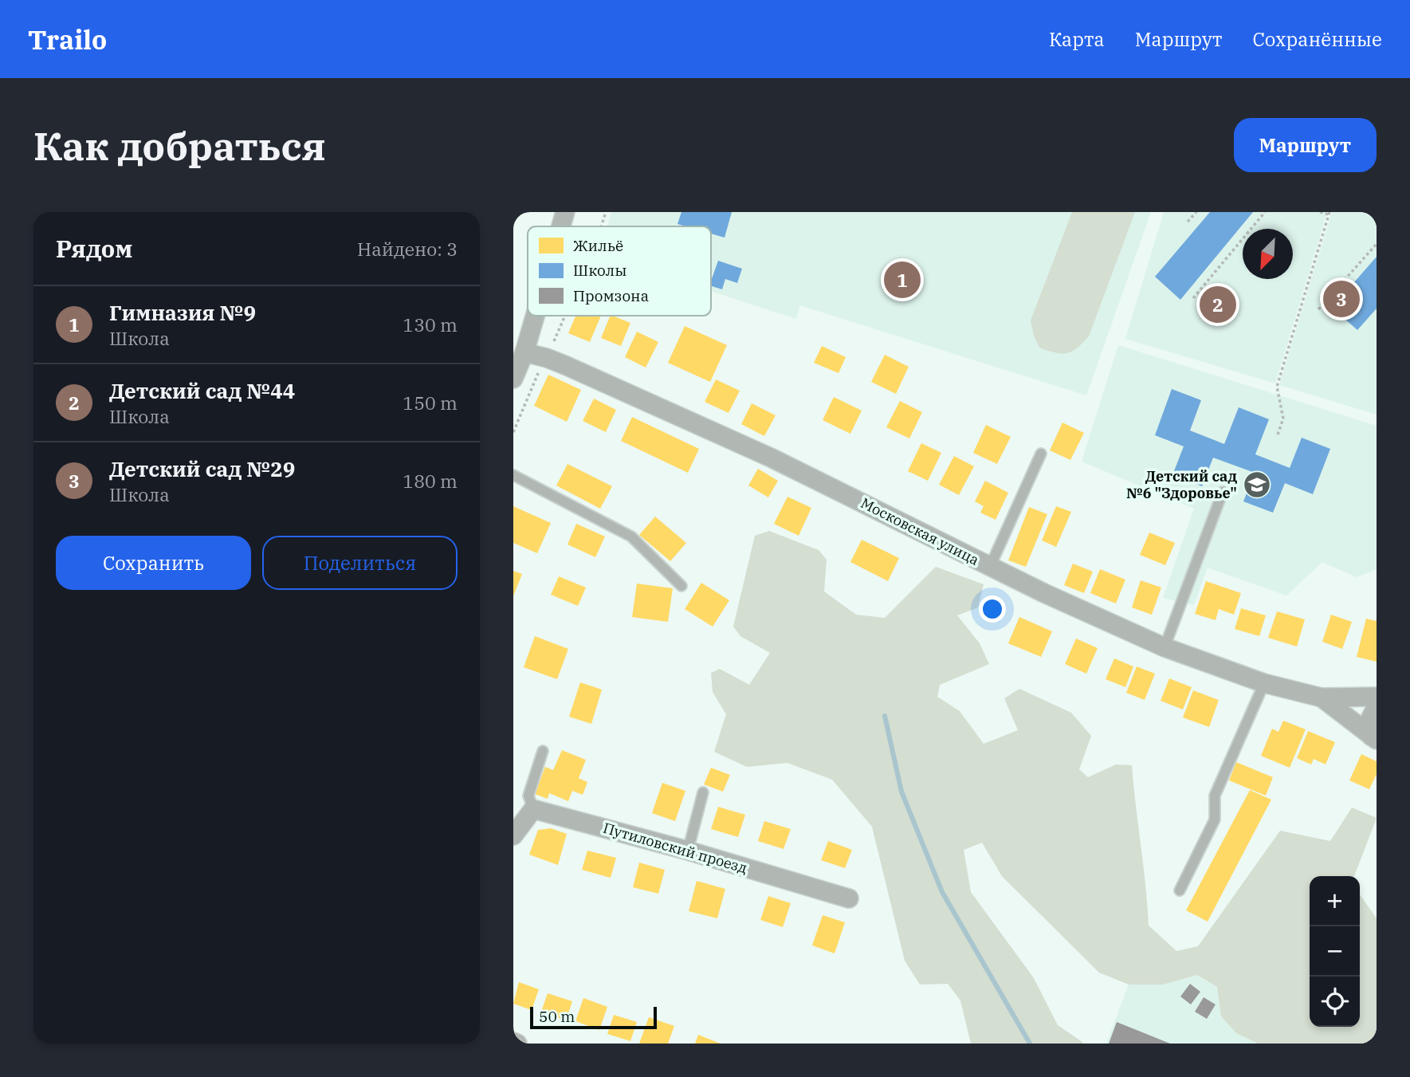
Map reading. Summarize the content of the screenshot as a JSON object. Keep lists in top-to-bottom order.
{
  "streets": {
    "street": ["Московская улица", "Путиловский проезд"]
  },
  "places": {
    "school or university": ["Детский сад №6 \"Здоровье\""]
  },
  "legend": ["Жильё", "Школы", "Промзона"],
  "scale_bar": "50 m",
  "north": "bottom left",
  "page": {
    "header": "Trailo",
    "nav": ["Карта", "Маршрут", "Сохранённые"],
    "buttons": [
      "Маршрут",
      ["Сохранить", "Поделиться"]
    ],
    "title": "Как добраться",
    "heading": ["Рядом", "Найдено: 3"],
    "pins": ["1", "3", "2"],
    "list": [
      {
        "mark": "1",
        "name": "Гимназия №9",
        "note": "Школа",
        "value": "130 m"
      },
      {
        "mark": "2",
        "name": "Детский сад №44",
        "note": "Школа",
        "value": "150 m"
      },
      {
        "mark": "3",
        "name": "Детский сад №29",
        "note": "Школа",
        "value": "180 m"
      }
    ],
    "map_buttons": ["+", "−"],
    "scale": "50 m"
  }
}
